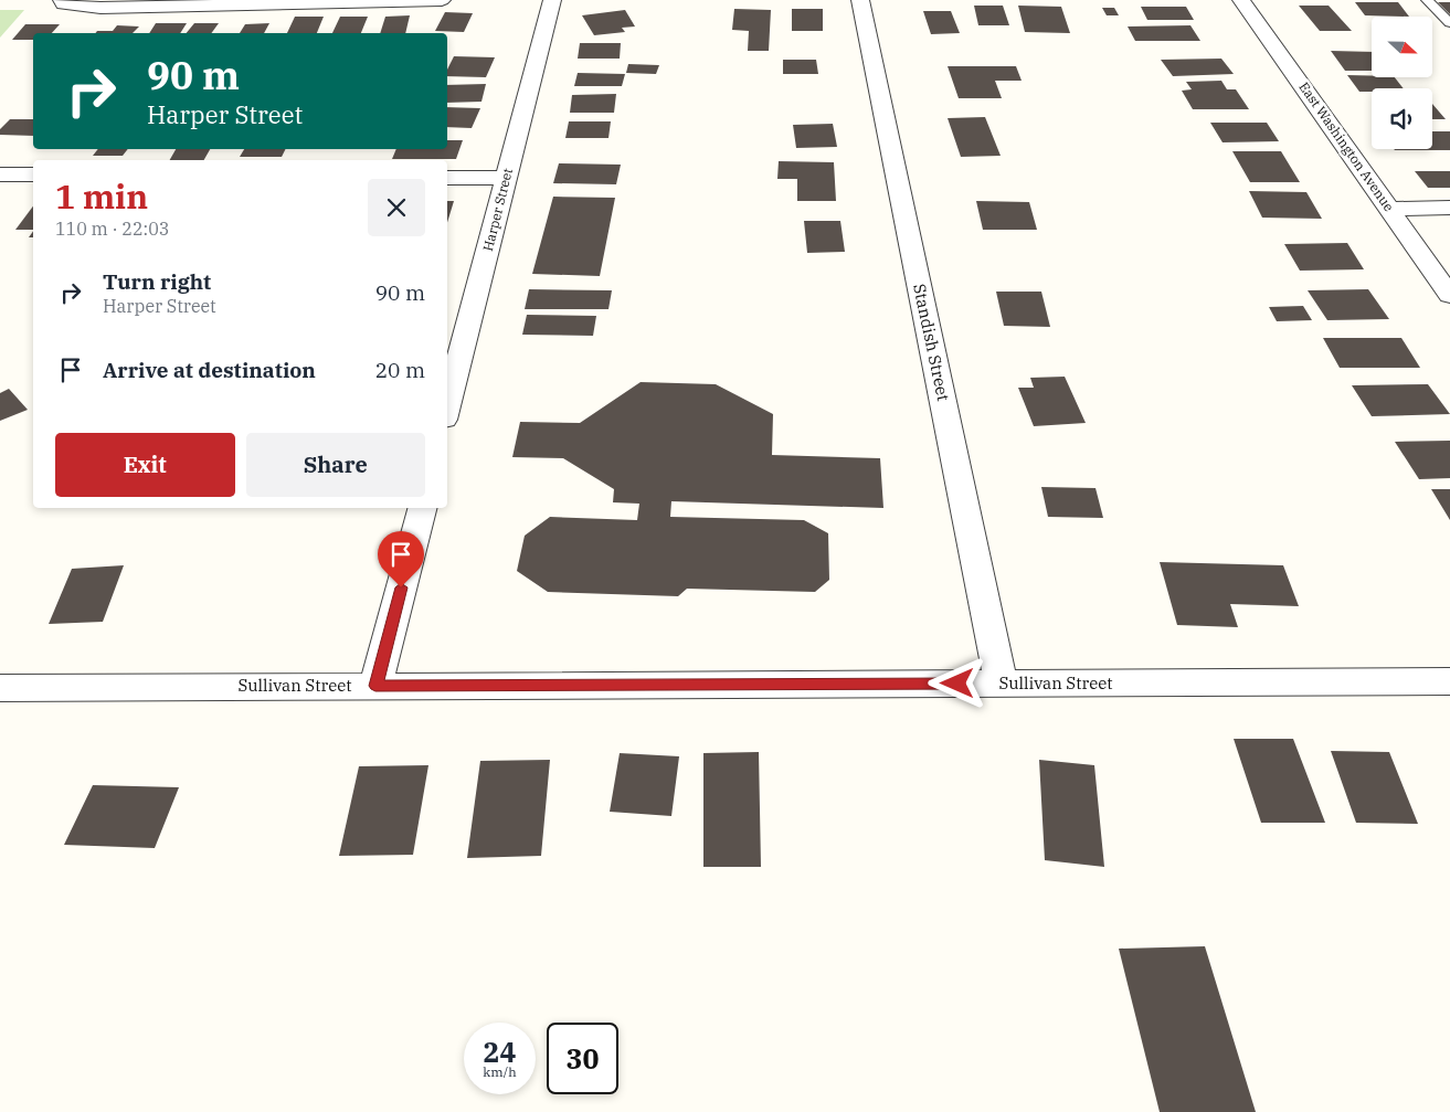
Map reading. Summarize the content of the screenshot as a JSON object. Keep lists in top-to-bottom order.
{
  "streets": {
    "street": [
      "East Washington Avenue",
      "Harper Street",
      "Standish Street",
      "Sullivan Street"
    ]
  },
  "crossings": [
    ["Standish Street", "Sullivan Street"]
  ],
  "north": "right",
  "page": {
    "turn": ["90 m", "Harper Street"],
    "heading": ["1 min", "110 m · 22:03"],
    "list": [
      {
        "name": "Turn right",
        "note": "Harper Street",
        "value": "90 m"
      },
      {
        "name": "Arrive at destination",
        "value": "20 m"
      }
    ],
    "buttons": ["Exit", "Share"],
    "speed": "24 km/h",
    "limit": "30"
  }
}
